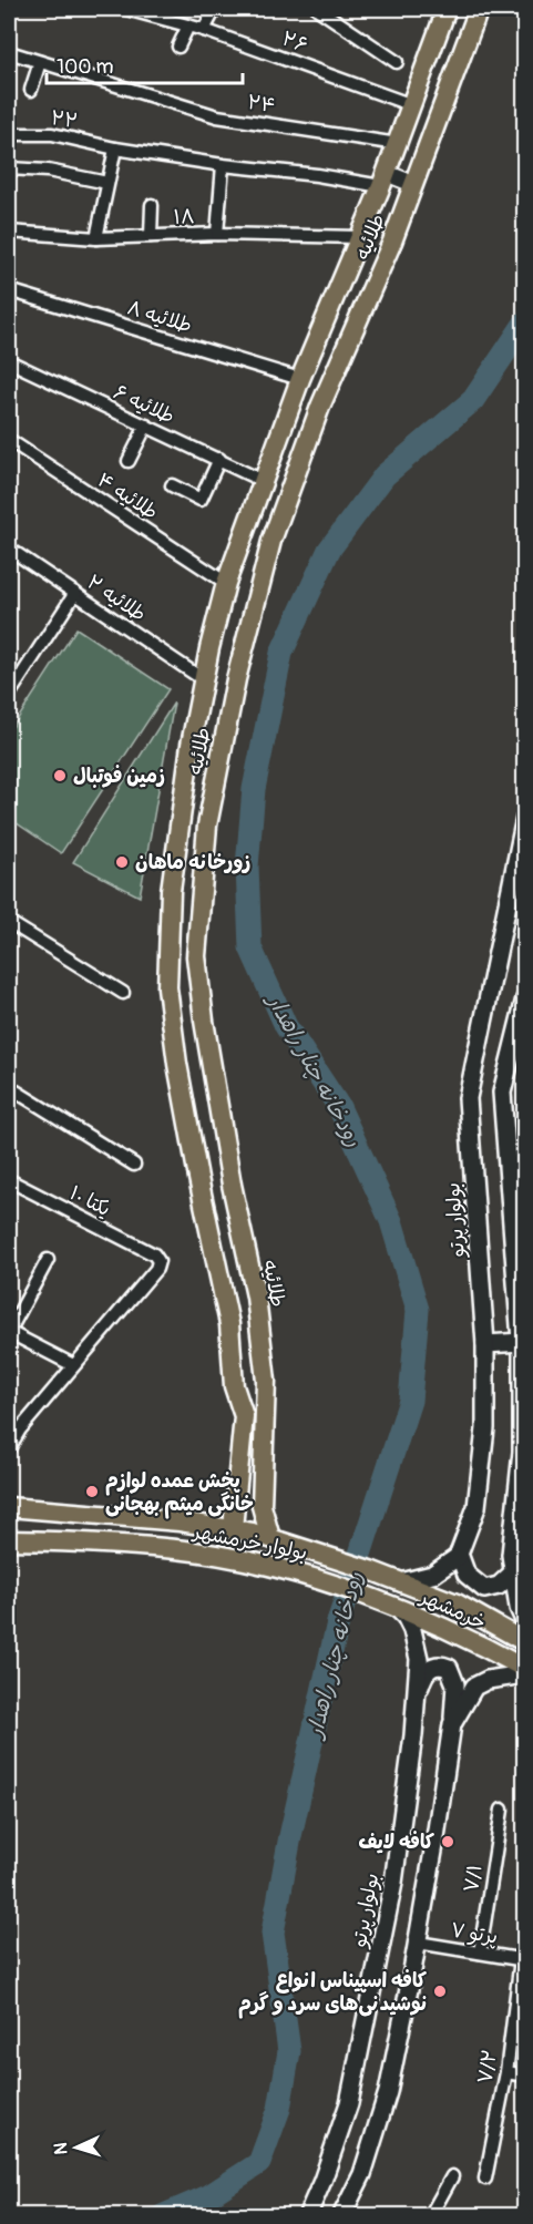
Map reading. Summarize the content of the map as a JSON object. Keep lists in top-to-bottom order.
{
  "streets": {
    "main road": [
      "طلائیه",
      "بولوار پرتو",
      "بولوار خرمشهر",
      "خرمشهر"
    ],
    "street": [
      "۲۶",
      "۲۴",
      "۲۲",
      "۱۸",
      "طلائیه ۸",
      "طلائیه ۶",
      "طلائیه ۴",
      "طلائیه ۲",
      "۱۰ یکتا",
      "۷/۱",
      "پرتو ۷",
      "۷/۲"
    ]
  },
  "crossings": [
    ["۲۶", "طلائیه"],
    ["۲۴", "طلائیه"],
    ["۲۲", "طلائیه"],
    ["۱۸", "طلائیه"],
    ["طلائیه", "طلائیه ۸"],
    ["طلائیه", "طلائیه ۶"],
    ["طلائیه", "طلائیه ۴"],
    ["طلائیه", "طلائیه ۲"],
    ["طلائیه", "خرمشهر"],
    ["بولوار پرتو", "خرمشهر"],
    ["بولوار خرمشهر", "خرمشهر"],
    ["۷/۱", "پرتو ۷"],
    ["پرتو ۷", "۷/۲"]
  ],
  "water": ["رودخانه چنار راهدار"],
  "places": [
    "زمین فوتبال",
    "زورخانه ماهان",
    "پخش عمده لوازم خانگی میثم بهجانی",
    "کافه لایف",
    "كافه اسپیناس انواع نوشیدنی‌های سرد و گرم"
  ],
  "scale_bar": "100 m",
  "north": "left"
}
